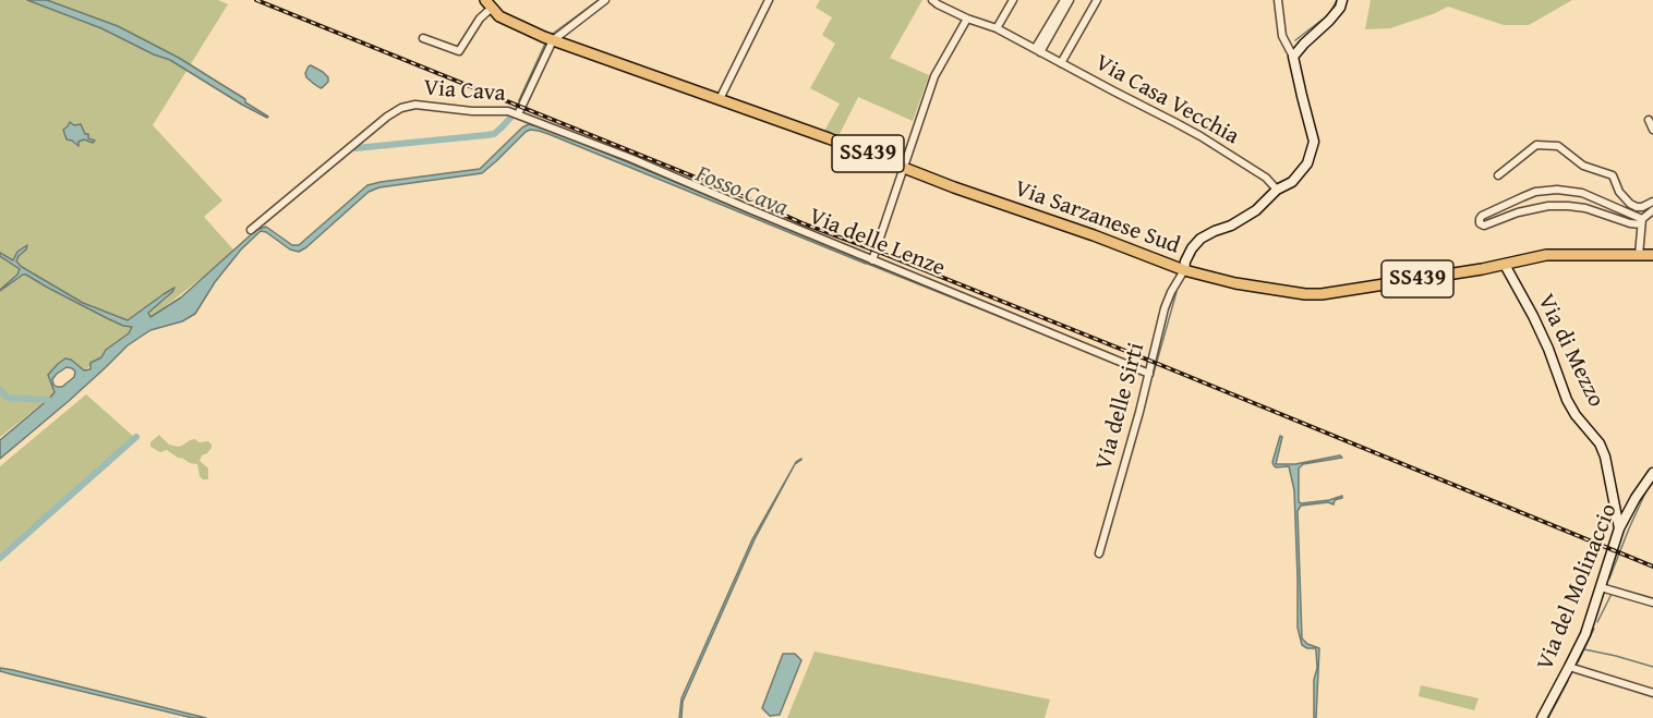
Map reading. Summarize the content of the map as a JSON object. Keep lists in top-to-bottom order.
{
  "streets": {
    "main road": ["SS439", "Via Sarzanese Sud"],
    "street": [
      "Via Cava",
      "Via Casa Vecchia",
      "Via delle Lenze",
      "Via di Mezzo",
      "Via delle Sirti",
      "Via del Molinaccio"
    ]
  },
  "crossings": [
    ["Via Cava", "SS439"],
    ["Via Cava", "Via Sarzanese Sud"],
    ["Via Cava", "Via delle Lenze"],
    ["SS439", "Via Sarzanese Sud"],
    ["Via Sarzanese Sud", "Via di Mezzo"],
    ["Via Sarzanese Sud", "Via delle Sirti"],
    ["Via delle Lenze", "Via delle Sirti"],
    ["Via di Mezzo", "Via del Molinaccio"]
  ],
  "water": ["Fosso Cava"]
}
